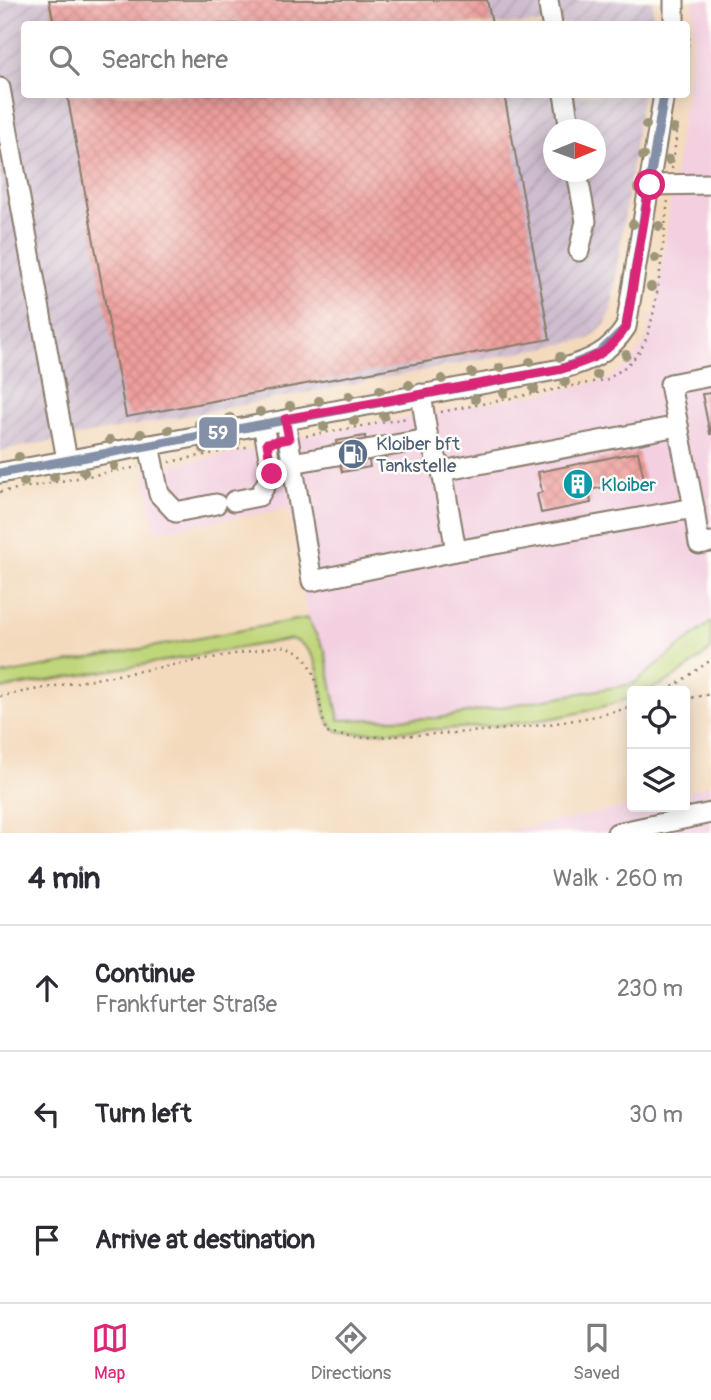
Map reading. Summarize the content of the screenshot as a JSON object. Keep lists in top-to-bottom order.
{
  "places": {
    "fuel station": ["Kloiber bft Tankstelle"],
    "building": ["Kloiber"]
  },
  "lines": ["transit line 59"],
  "north": "right",
  "page": {
    "search": "Search here",
    "heading": ["4 min", "Walk · 260 m"],
    "list": [
      ["Continue", "Frankfurter Straße", "230 m"],
      ["Turn left", "30 m"],
      "Arrive at destination"
    ],
    "nav": ["Map", "Directions", "Saved"]
  }
}
